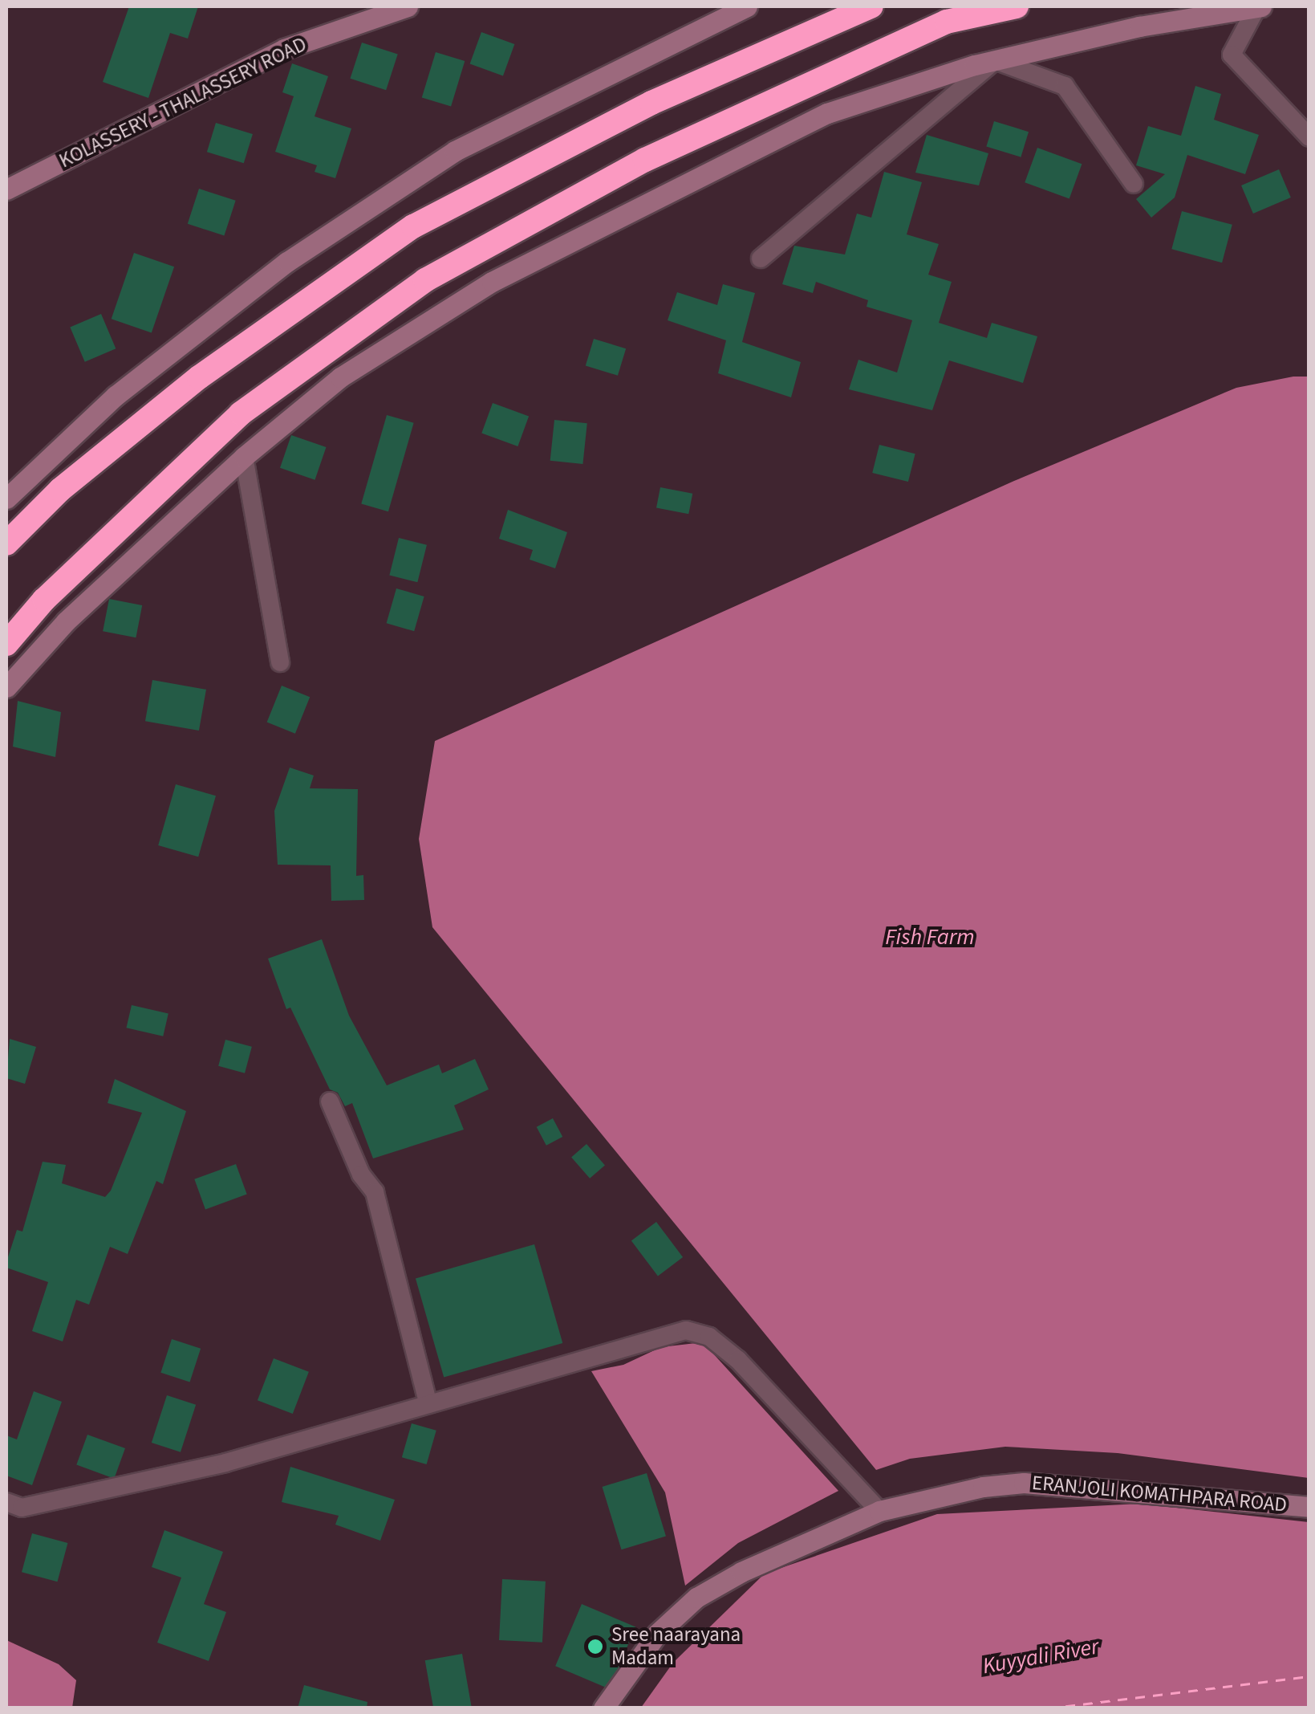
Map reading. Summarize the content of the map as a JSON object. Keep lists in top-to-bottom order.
{
  "streets": {
    "street": ["KOLASSERY - THALASSERY ROAD", "ERANJOLI KOMATHPARA ROAD"]
  },
  "water": ["Fish Farm", "Kuyyali River"],
  "places": ["Sree naarayana Madam"]
}
